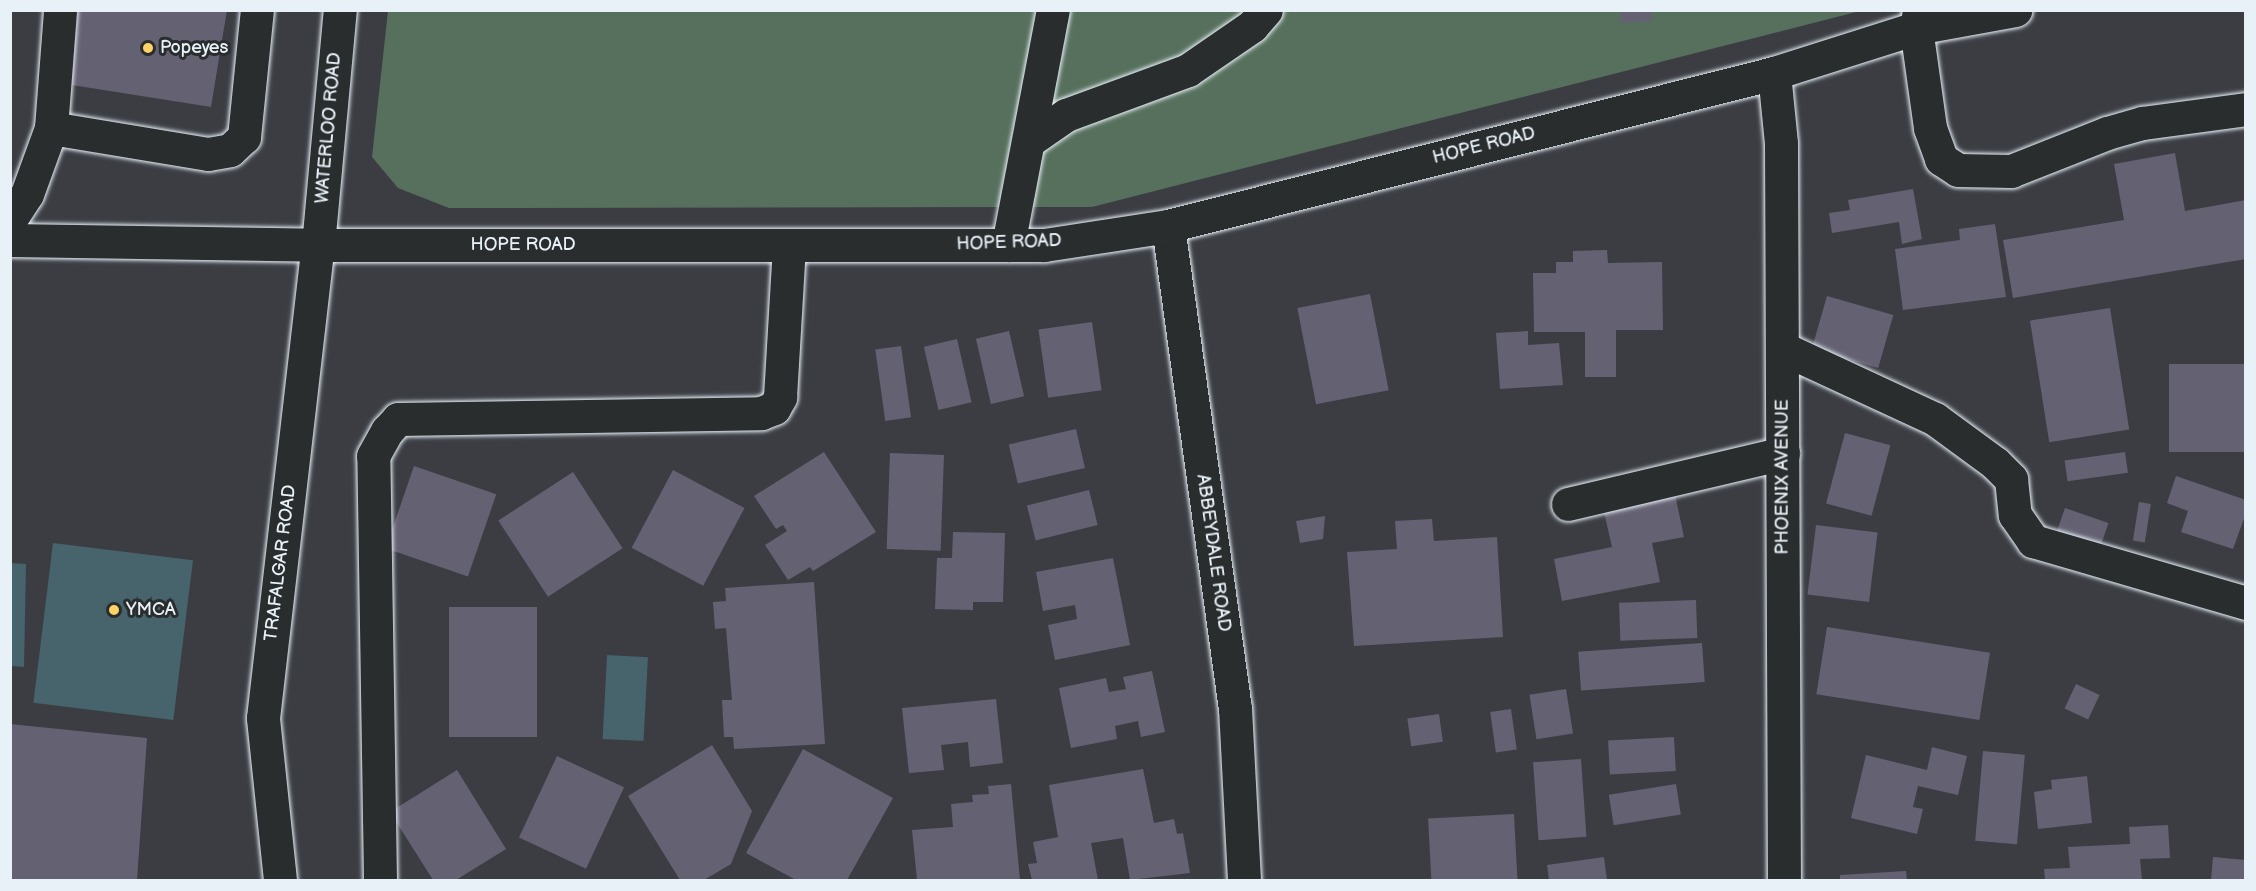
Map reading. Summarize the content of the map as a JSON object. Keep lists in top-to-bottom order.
{
  "streets": {
    "main road": [
      "WATERLOO ROAD",
      "HOPE ROAD",
      "PHOENIX AVENUE",
      "ABBEYDALE ROAD",
      "TRAFALGAR ROAD"
    ]
  },
  "crossings": [
    ["WATERLOO ROAD", "HOPE ROAD"],
    ["WATERLOO ROAD", "TRAFALGAR ROAD"],
    ["HOPE ROAD", "PHOENIX AVENUE"],
    ["HOPE ROAD", "ABBEYDALE ROAD"],
    ["HOPE ROAD", "TRAFALGAR ROAD"]
  ],
  "places": ["Popeyes", "YMCA"]
}
